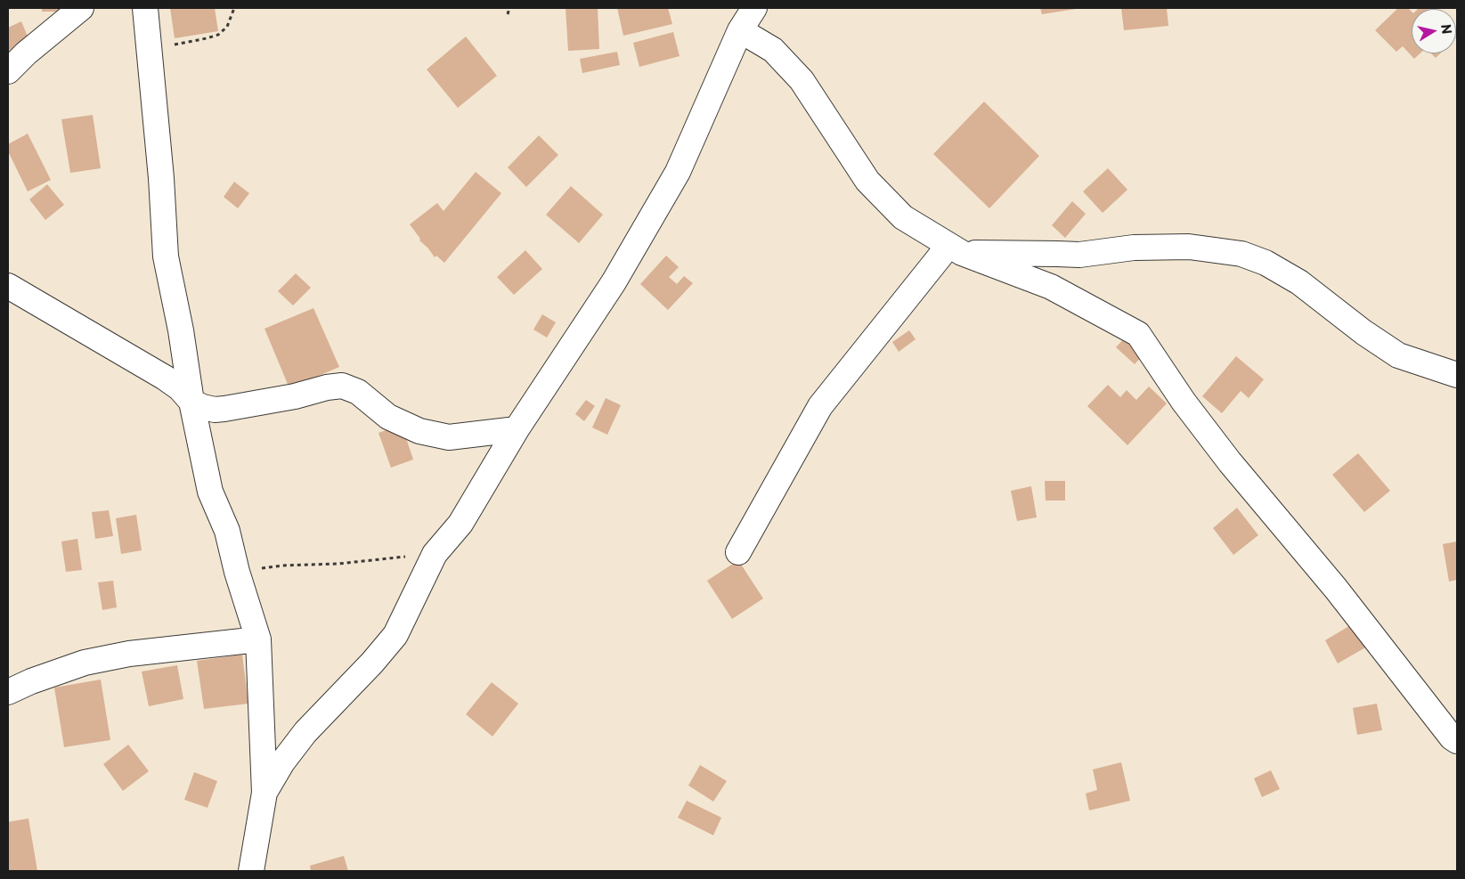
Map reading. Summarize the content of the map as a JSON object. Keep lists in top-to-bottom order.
{
  "north": "right"
}
